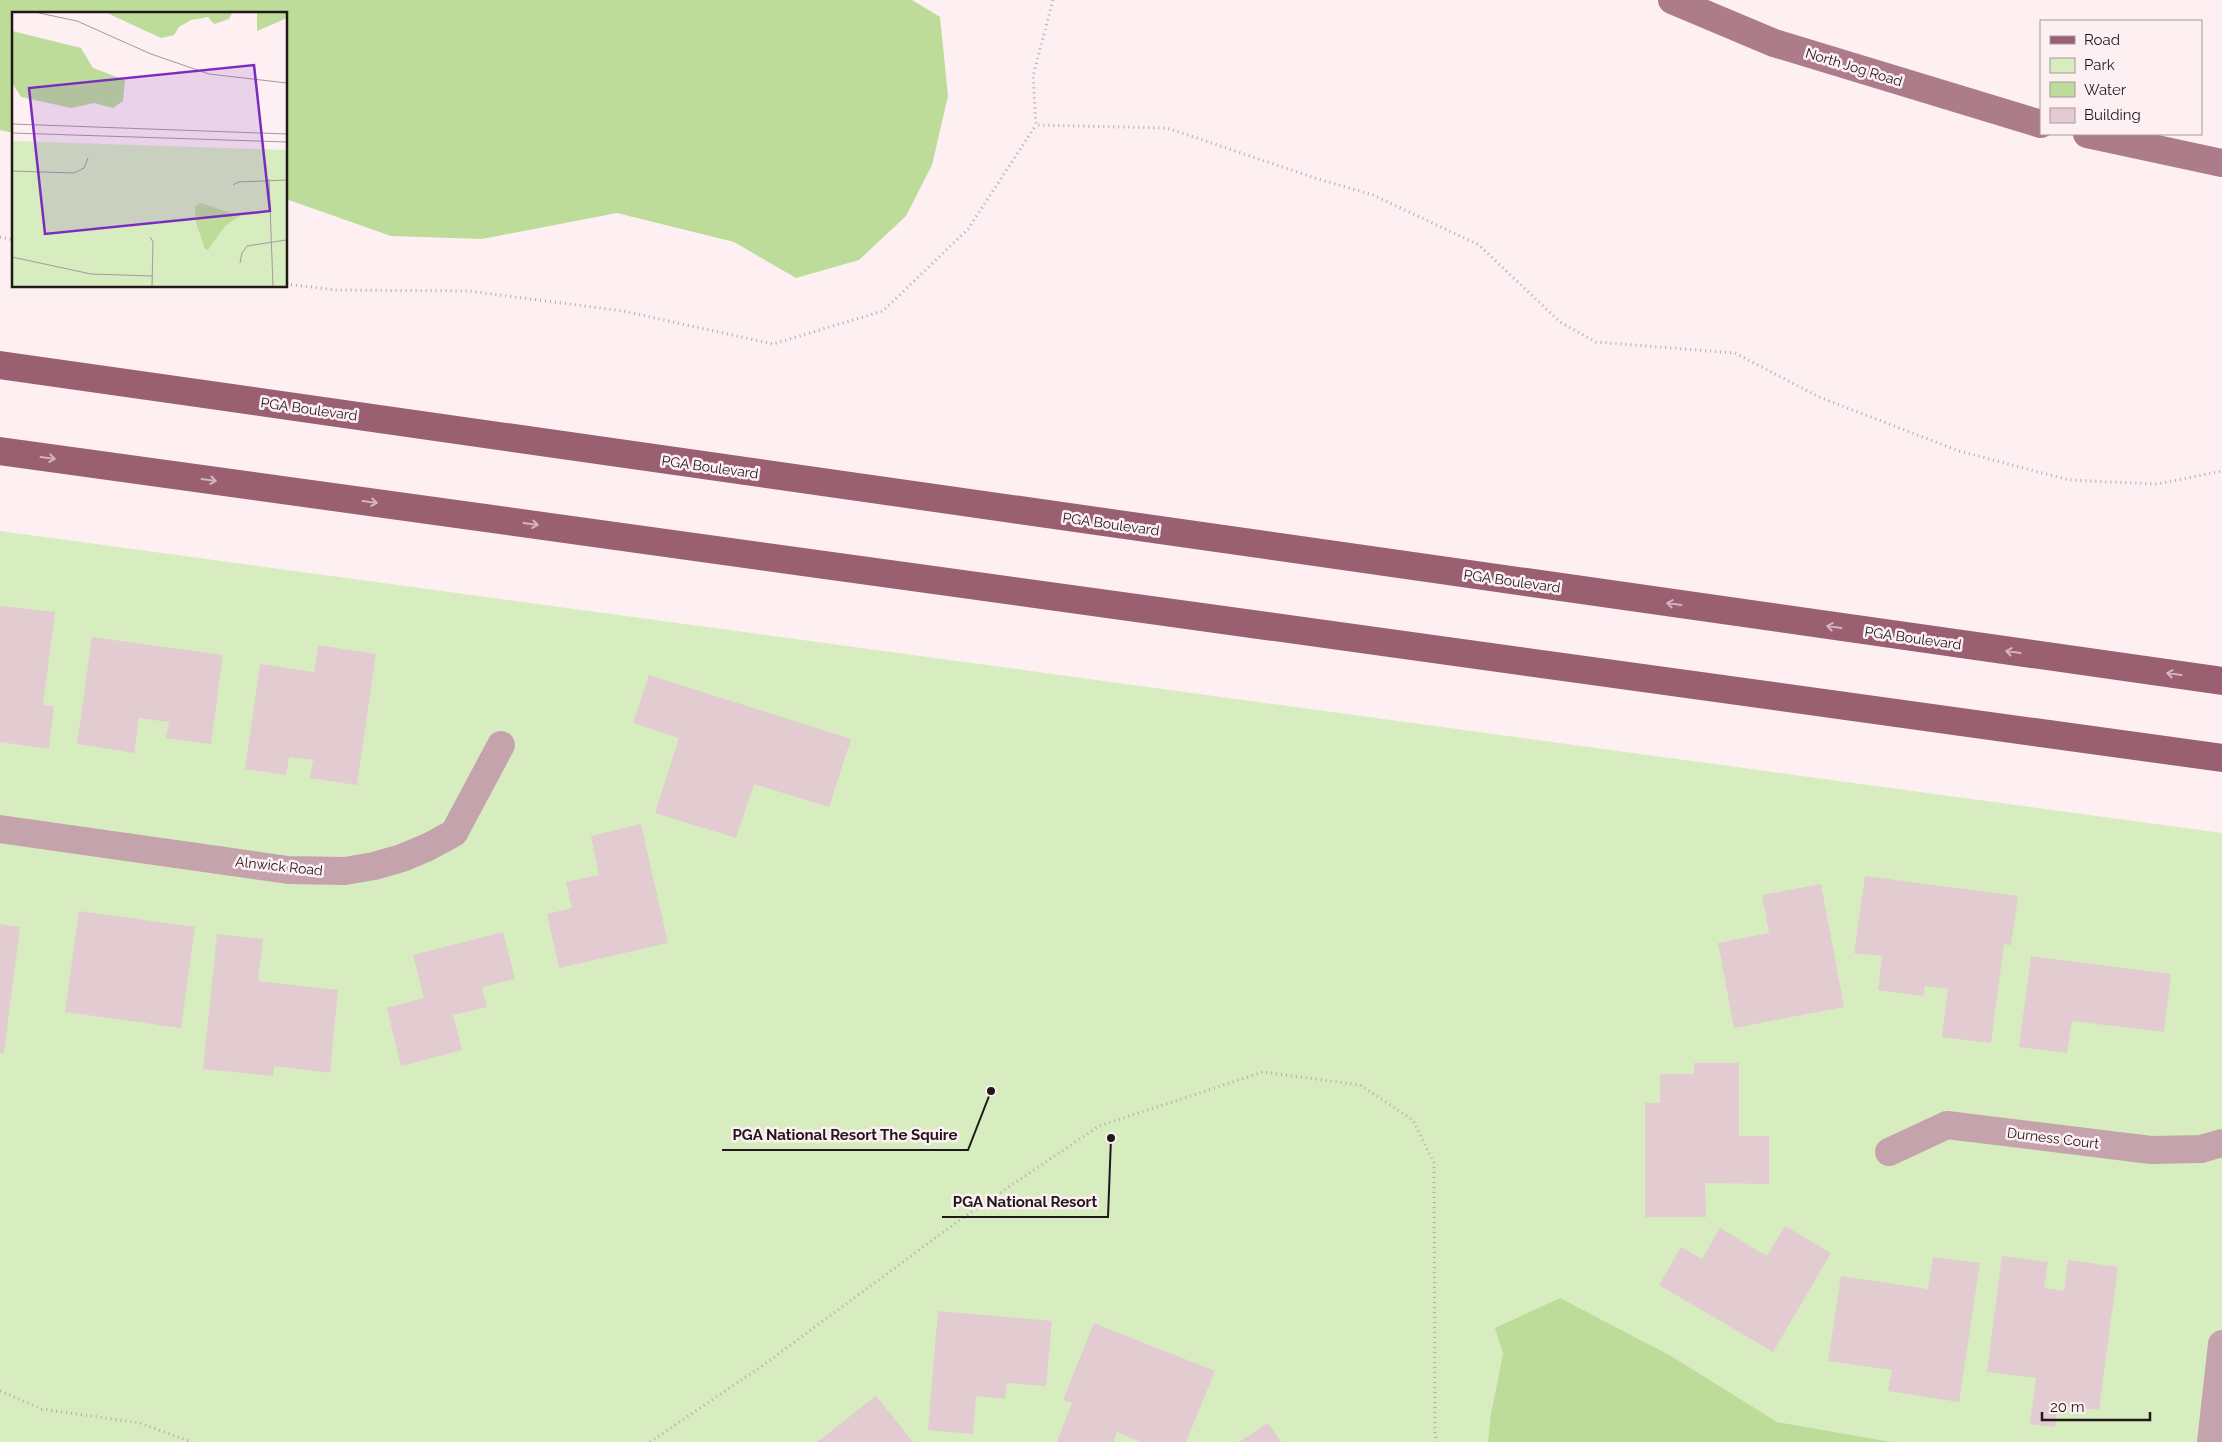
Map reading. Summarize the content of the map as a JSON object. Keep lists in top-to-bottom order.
{
  "streets": {
    "main road": ["PGA Boulevard"],
    "street": ["North Jog Road", "Alnwick Road", "Durness Court"]
  },
  "places": ["PGA National Resort The Squire", "PGA National Resort"],
  "legend": [
    "Road",
    "Park",
    "Water",
    "Building"
  ],
  "scale_bar": "20 m"
}
